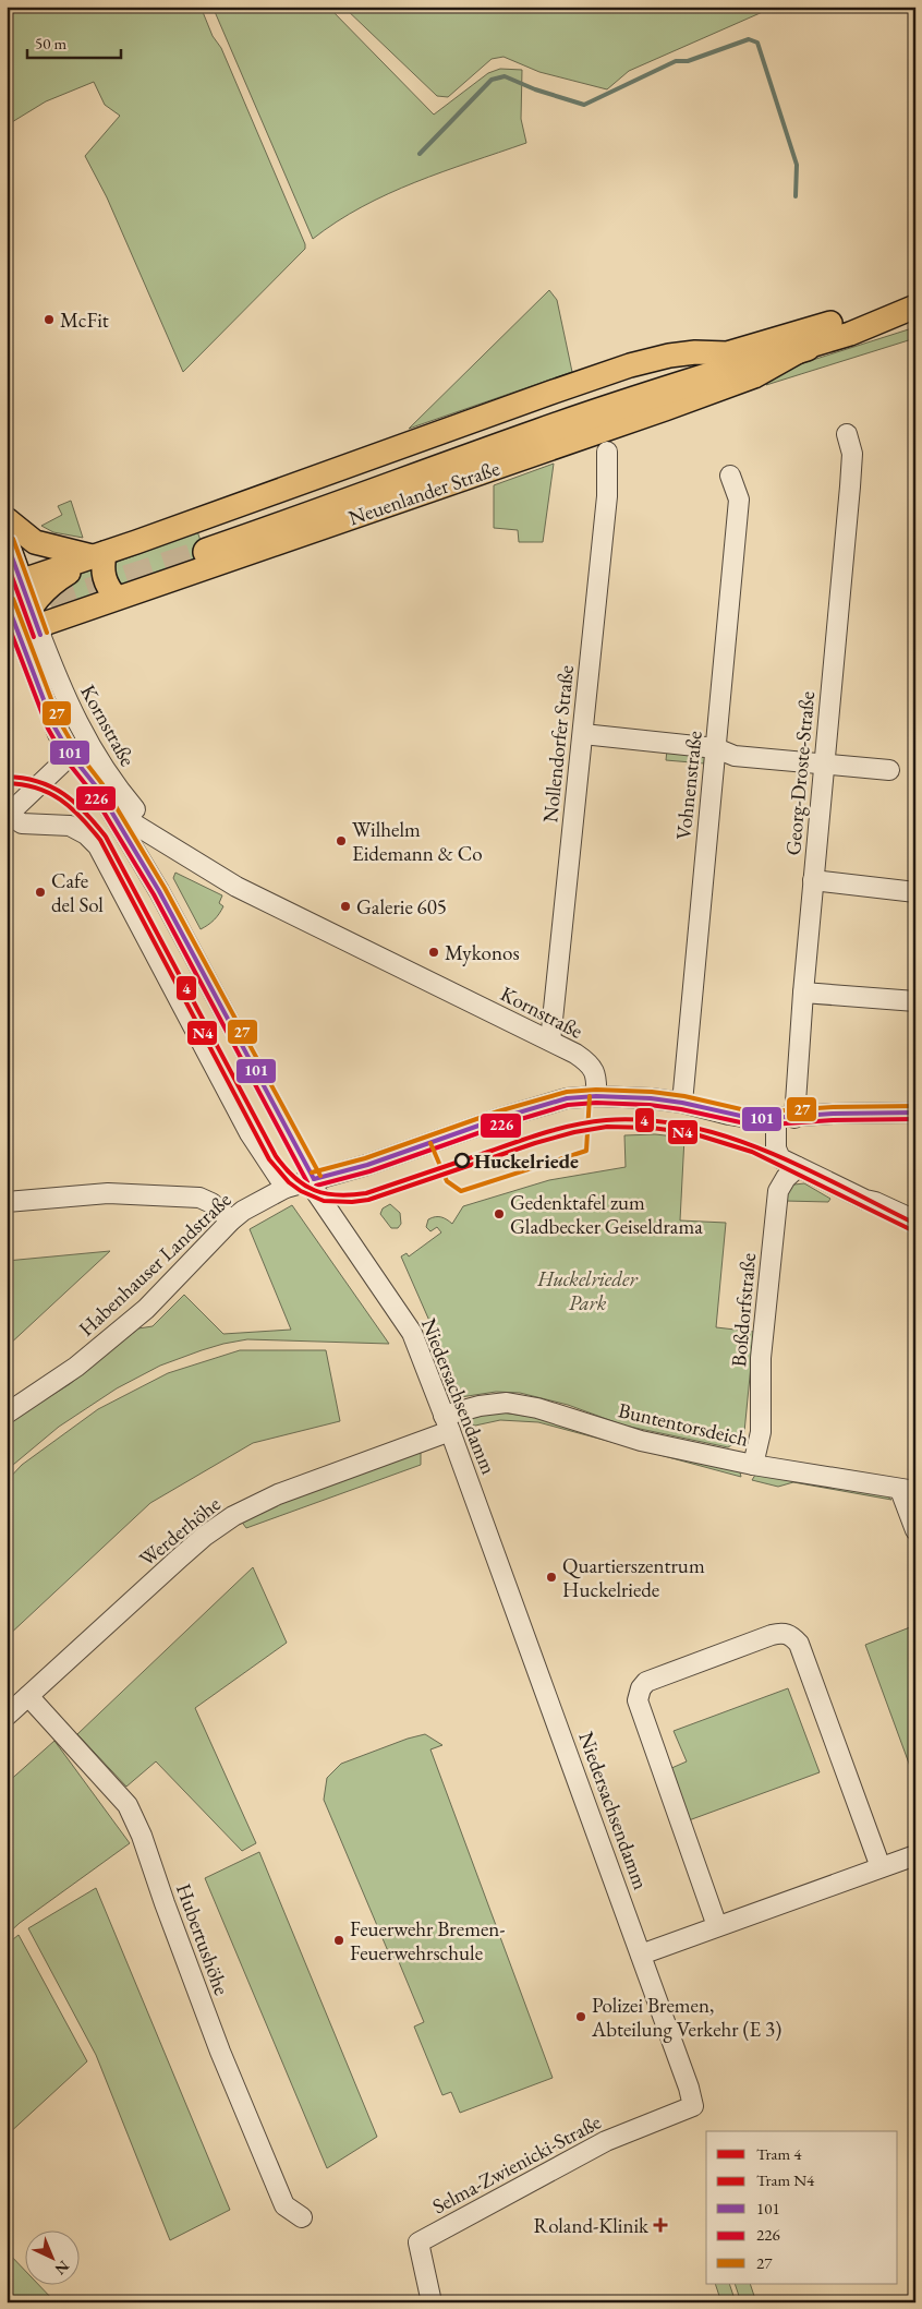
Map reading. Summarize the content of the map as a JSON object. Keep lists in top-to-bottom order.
{
  "streets": {
    "highway": ["Neuenlander Straße"],
    "street": [
      "Kornstraße",
      "Nollendorfer Straße",
      "Georg-Droste-Straße",
      "Vohnenstraße",
      "Habenhauser Landstraße",
      "Boßdorfstraße",
      "Niedersachsendamm",
      "Buntentorsdeich",
      "Werderhöhe",
      "Hubertushöhe",
      "Selma-Zwienicki-Straße"
    ]
  },
  "crossings": [
    ["Neuenlander Straße", "Kornstraße"],
    ["Kornstraße", "Nollendorfer Straße"],
    ["Kornstraße", "Niedersachsendamm"],
    ["Habenhauser Landstraße", "Niedersachsendamm"],
    ["Boßdorfstraße", "Buntentorsdeich"],
    ["Niedersachsendamm", "Buntentorsdeich"],
    ["Niedersachsendamm", "Werderhöhe"],
    ["Niedersachsendamm", "Selma-Zwienicki-Straße"],
    ["Buntentorsdeich", "Werderhöhe"],
    ["Werderhöhe", "Hubertushöhe"]
  ],
  "parks": ["Huckelrieder Park"],
  "places": {
    "other": [
      "McFit",
      "Wilhelm Eidemann & Co",
      "Cafe del Sol",
      "Galerie 605",
      "Mykonos",
      "Huckelriede",
      "Gedenktafel zum Gladbecker Geiseldrama",
      "Quartierszentrum Huckelriede",
      "Feuerwehr Bremen- Feuerwehrschule",
      "Polizei Bremen, Abteilung Verkehr (E 3)"
    ],
    "health": ["Roland-Klinik"]
  },
  "lines": [
    "transit line 27",
    "transit line 101",
    "transit line 226",
    "tram line 4",
    "tram line N4"
  ],
  "legend": [
    "Tram 4",
    "Tram N4",
    "101",
    "226",
    "27"
  ],
  "scale_bar": "50 m",
  "north": "bottom right"
}
